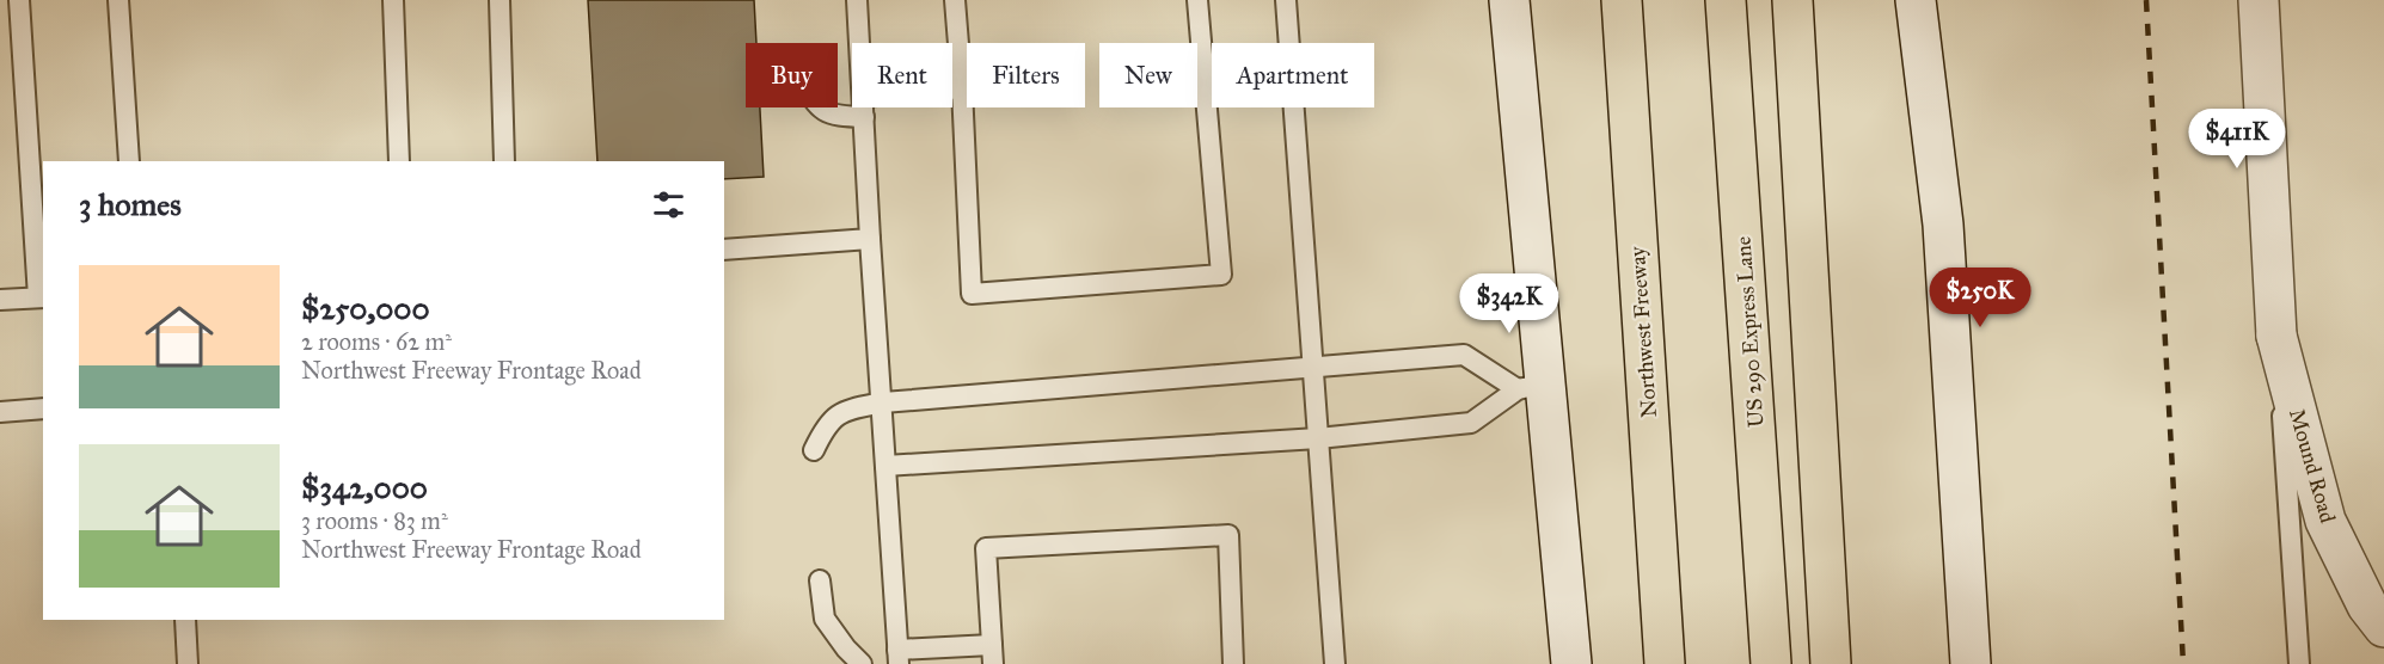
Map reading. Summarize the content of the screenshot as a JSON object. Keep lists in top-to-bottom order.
{
  "streets": {
    "highway": ["Northwest Freeway", "US 290 Express Lane"],
    "main road": ["Mound Road"]
  },
  "page": {
    "chip": [
      "Buy",
      "Rent",
      "Filters",
      "New",
      "Apartment"
    ],
    "price": ["$411K", "$250K", "$342K"],
    "heading": "3 homes",
    "list": [
      {
        "name": "$250,000",
        "note": "2 rooms · 62 m² · Northwest Freeway Frontage Road"
      },
      {
        "name": "$342,000",
        "note": "3 rooms · 83 m² · Northwest Freeway Frontage Road"
      }
    ]
  }
}
